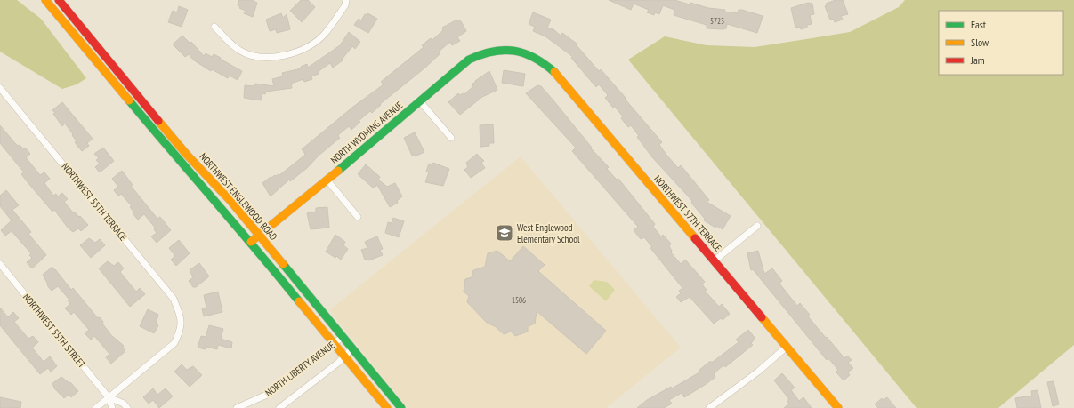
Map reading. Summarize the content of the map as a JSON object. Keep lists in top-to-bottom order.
{
  "streets": {
    "main road": ["NORTH WYOMING AVENUE", "NORTHWEST ENGLEWOOD ROAD", "NORTHWEST 57TH TERRACE"],
    "street": ["NORTHWEST 55TH TERRACE", "NORTHWEST 55TH STREET", "NORTH LIBERTY AVENUE"]
  },
  "crossings": [
    ["NORTH WYOMING AVENUE", "NORTHWEST ENGLEWOOD ROAD"],
    ["NORTH WYOMING AVENUE", "NORTHWEST 57TH TERRACE"],
    ["NORTHWEST ENGLEWOOD ROAD", "NORTH LIBERTY AVENUE"],
    ["NORTHWEST 55TH TERRACE", "NORTHWEST 55TH STREET"]
  ],
  "places": {
    "school or university": ["West Englewood Elementary School"]
  },
  "house_numbers": ["5723", "1506"],
  "legend": ["Fast", "Slow", "Jam"]
}
